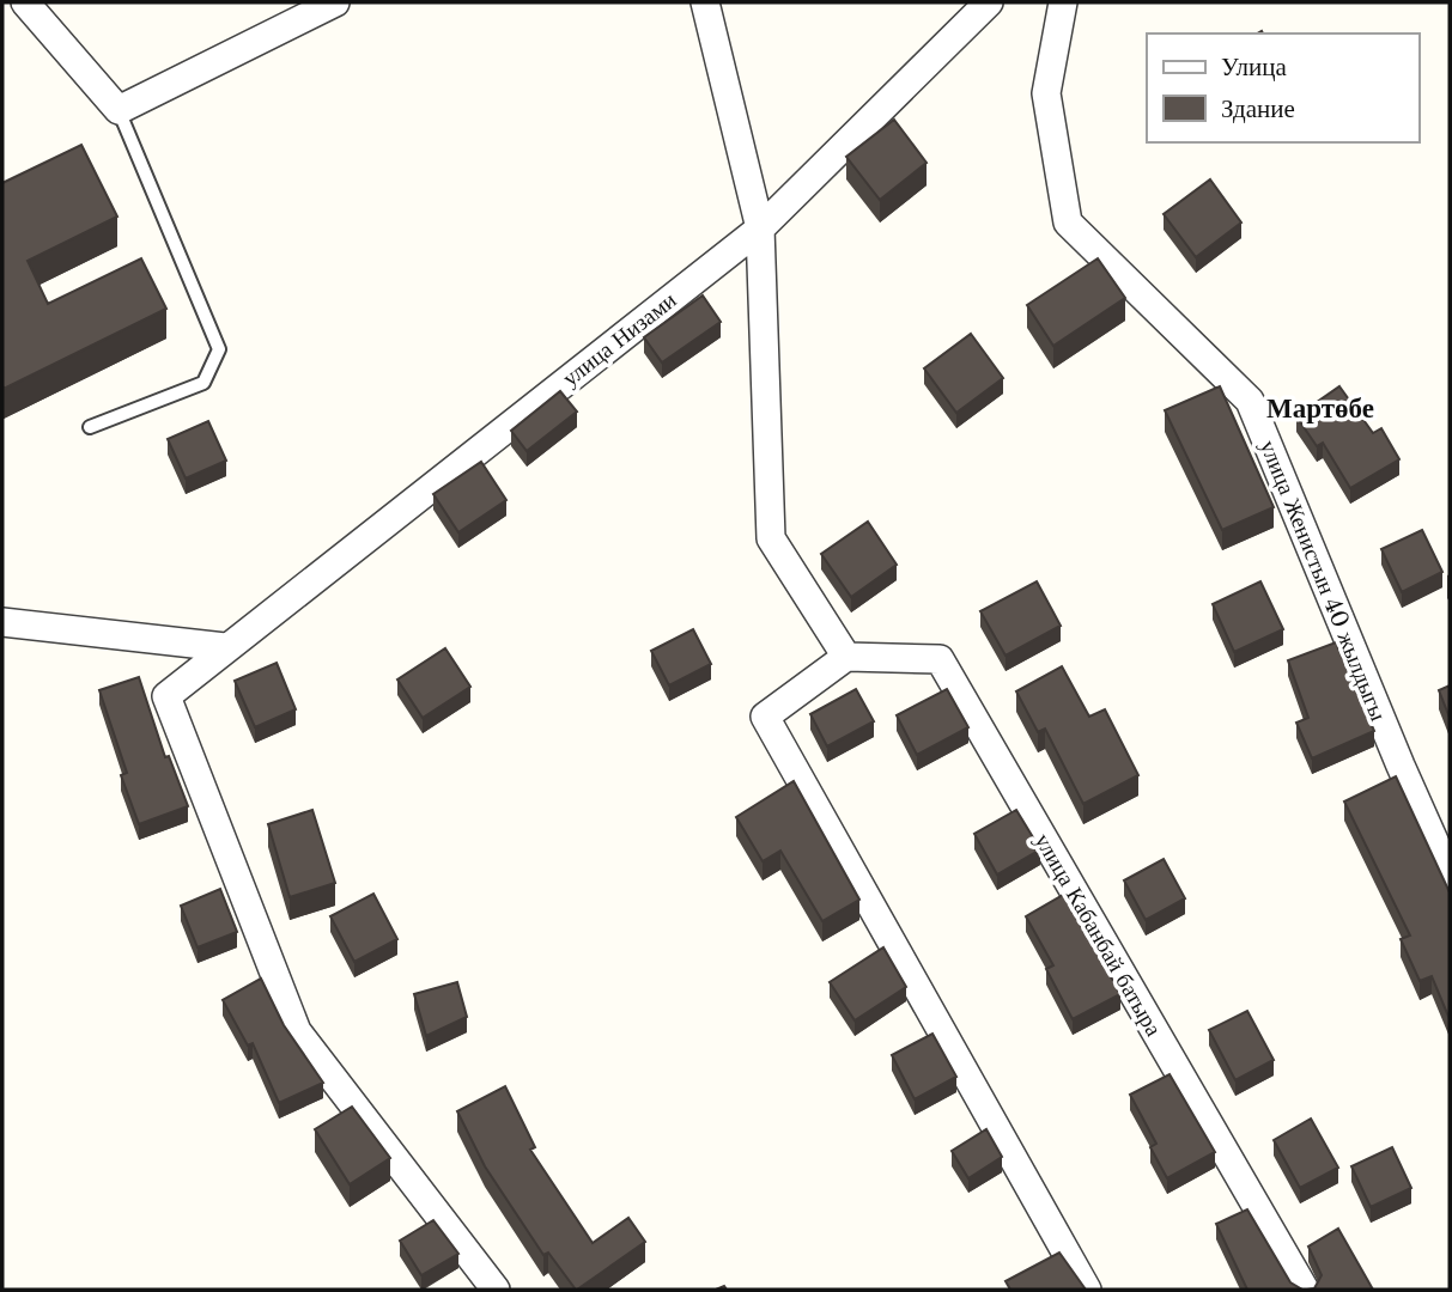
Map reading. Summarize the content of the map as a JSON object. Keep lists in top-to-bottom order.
{
  "streets": {
    "street": ["улица Низами", "улица Женистын 40 жылдыгы", "улица Кабанбай батыра"]
  },
  "districts": ["Мартөбе"],
  "legend": ["Улица", "Здание"]
}
